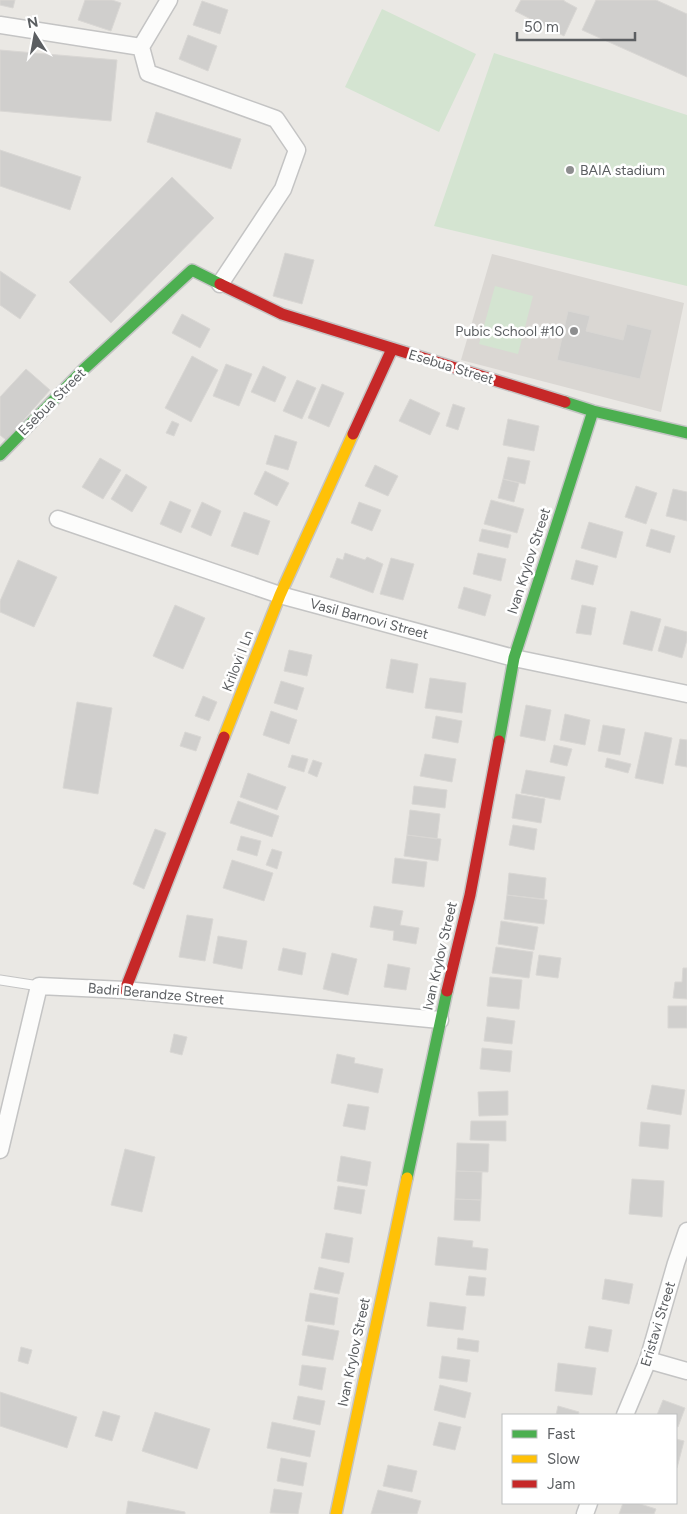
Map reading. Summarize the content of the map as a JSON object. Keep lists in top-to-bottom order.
{
  "streets": {
    "street": [
      "Esebua Street",
      "Ivan Krylov Street",
      "Vasil Barnovi Street",
      "Krilovi I Ln",
      "Badri Berandze Street",
      "Eristavi Street"
    ]
  },
  "crossings": [
    ["Esebua Street", "Ivan Krylov Street"],
    ["Esebua Street", "Krilovi I Ln"],
    ["Ivan Krylov Street", "Vasil Barnovi Street"],
    ["Ivan Krylov Street", "Badri Berandze Street"],
    ["Vasil Barnovi Street", "Krilovi I Ln"],
    ["Krilovi I Ln", "Badri Berandze Street"]
  ],
  "places": ["BAIA stadium", "Pubic School #10"],
  "legend": ["Fast", "Slow", "Jam"],
  "scale_bar": "50 m",
  "north": "top"
}
